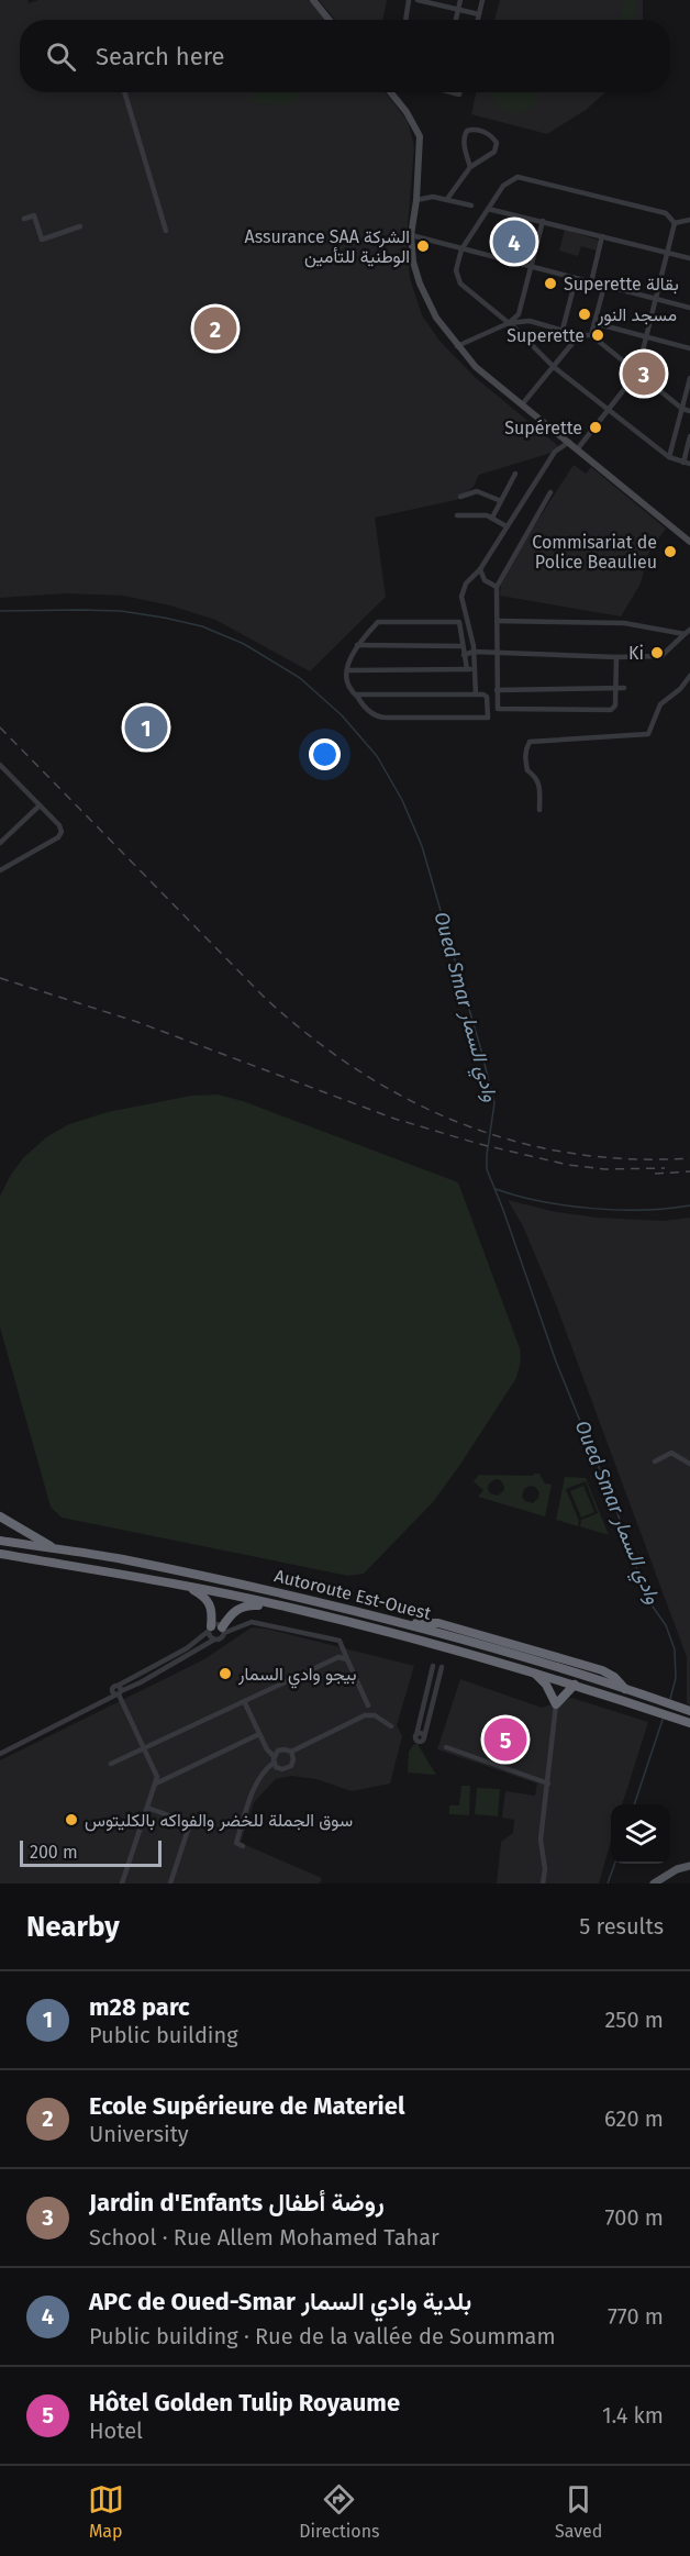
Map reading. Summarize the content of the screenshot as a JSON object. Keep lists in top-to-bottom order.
{
  "streets": {
    "highway": ["Autoroute Est-Ouest"]
  },
  "water": ["Oued Smar وادي السمار"],
  "places": [
    "Assurance SAA الشركة الوطنية للتأمين",
    "Superette بقالة",
    "مسجد النور",
    "Superette",
    "Supérette",
    "Commisariat de Police Beaulieu",
    "Ki",
    "بيجو وادي السمار",
    "سوق الجملة للخضر والفواكه بالكليتوس"
  ],
  "scale_bar": "200 m",
  "page": {
    "search": "Search here",
    "pins": [
      "4",
      "2",
      "3",
      "1",
      "5"
    ],
    "scale": "200 m",
    "heading": ["Nearby", "5 results"],
    "list": [
      {
        "mark": "1",
        "name": "m28 parc",
        "note": "Public building",
        "value": "250 m"
      },
      {
        "mark": "2",
        "name": "Ecole Supérieure de Materiel",
        "note": "University",
        "value": "620 m"
      },
      {
        "mark": "3",
        "name": "Jardin d'Enfants روضة أطفال",
        "note": "School · Rue Allem Mohamed Tahar",
        "value": "700 m"
      },
      {
        "mark": "4",
        "name": "APC de Oued-Smar بلدية وادي السمار",
        "note": "Public building · Rue de la vallée de Soummam",
        "value": "770 m"
      },
      {
        "mark": "5",
        "name": "Hôtel Golden Tulip Royaume",
        "note": "Hotel",
        "value": "1.4 km"
      }
    ],
    "nav": ["Map", "Directions", "Saved"]
  }
}
